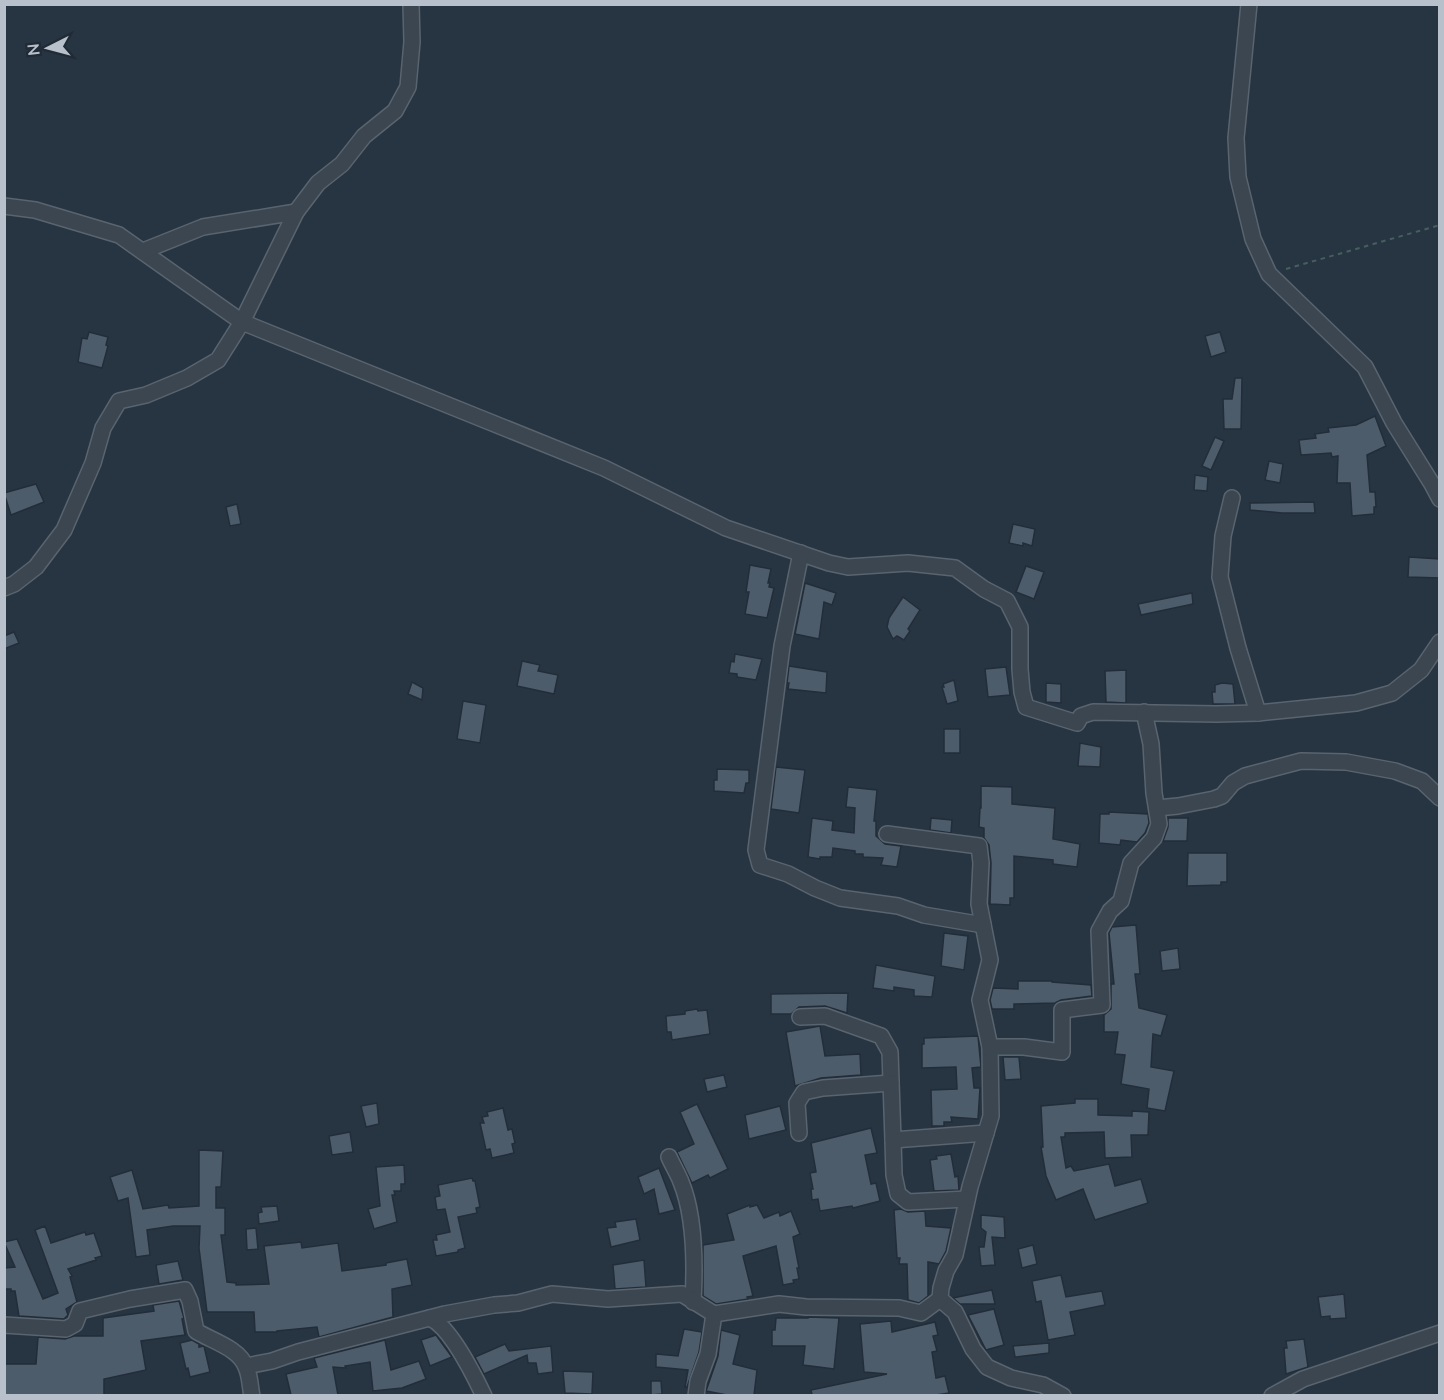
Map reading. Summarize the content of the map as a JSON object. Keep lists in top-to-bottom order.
{
  "north": "left"
}
